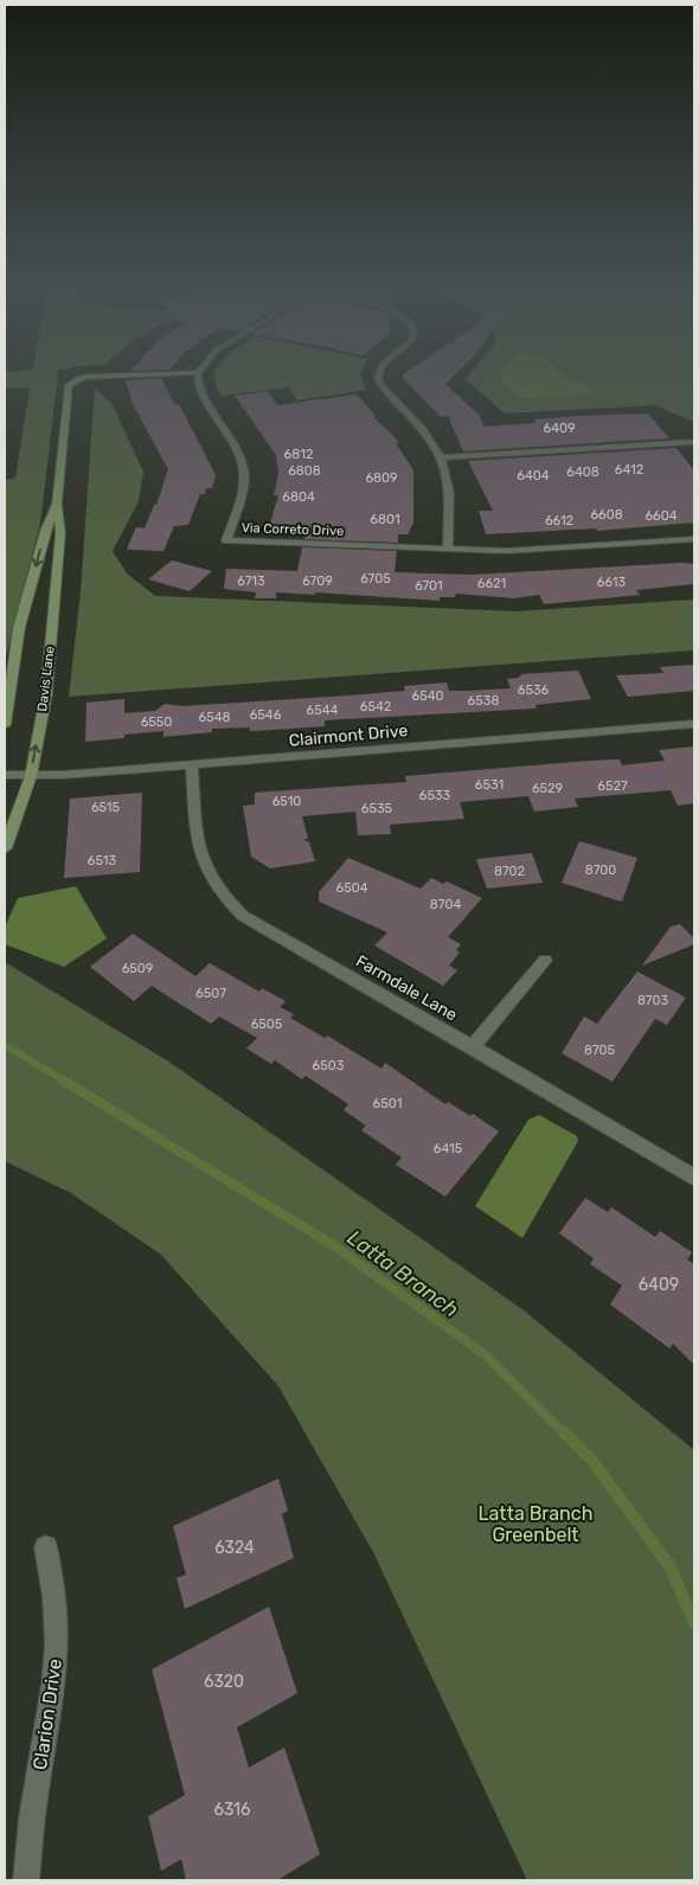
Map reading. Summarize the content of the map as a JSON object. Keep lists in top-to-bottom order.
{
  "streets": {
    "street": [
      "Via Correto Drive",
      "Davis Lane",
      "Clairmont Drive",
      "Farmdale Lane",
      "Clarion Drive"
    ]
  },
  "crossings": [
    ["Via Correto Drive", "Davis Lane"],
    ["Davis Lane", "Clairmont Drive"],
    ["Clairmont Drive", "Farmdale Lane"]
  ],
  "water": ["Latta Branch"],
  "parks": ["Latta Branch Greenbelt"],
  "house_numbers": [
    "6409",
    "6812",
    "6412",
    "6808",
    "6408",
    "6404",
    "6809",
    "6804",
    "6608",
    "6604",
    "6801",
    "6612",
    "6705",
    "6713",
    "6709",
    "6613",
    "6621",
    "6701",
    "6536",
    "6540",
    "6538",
    "6542",
    "6544",
    "6546",
    "6548",
    "6550",
    "6531",
    "6527",
    "6529",
    "6533",
    "6510",
    "6515",
    "6535",
    "6513",
    "8700",
    "8702",
    "6504",
    "8704",
    "6509",
    "6507",
    "8703",
    "6505",
    "8705",
    "6503",
    "6501",
    "6415",
    "6409",
    "6324",
    "6320",
    "6316"
  ]
}
